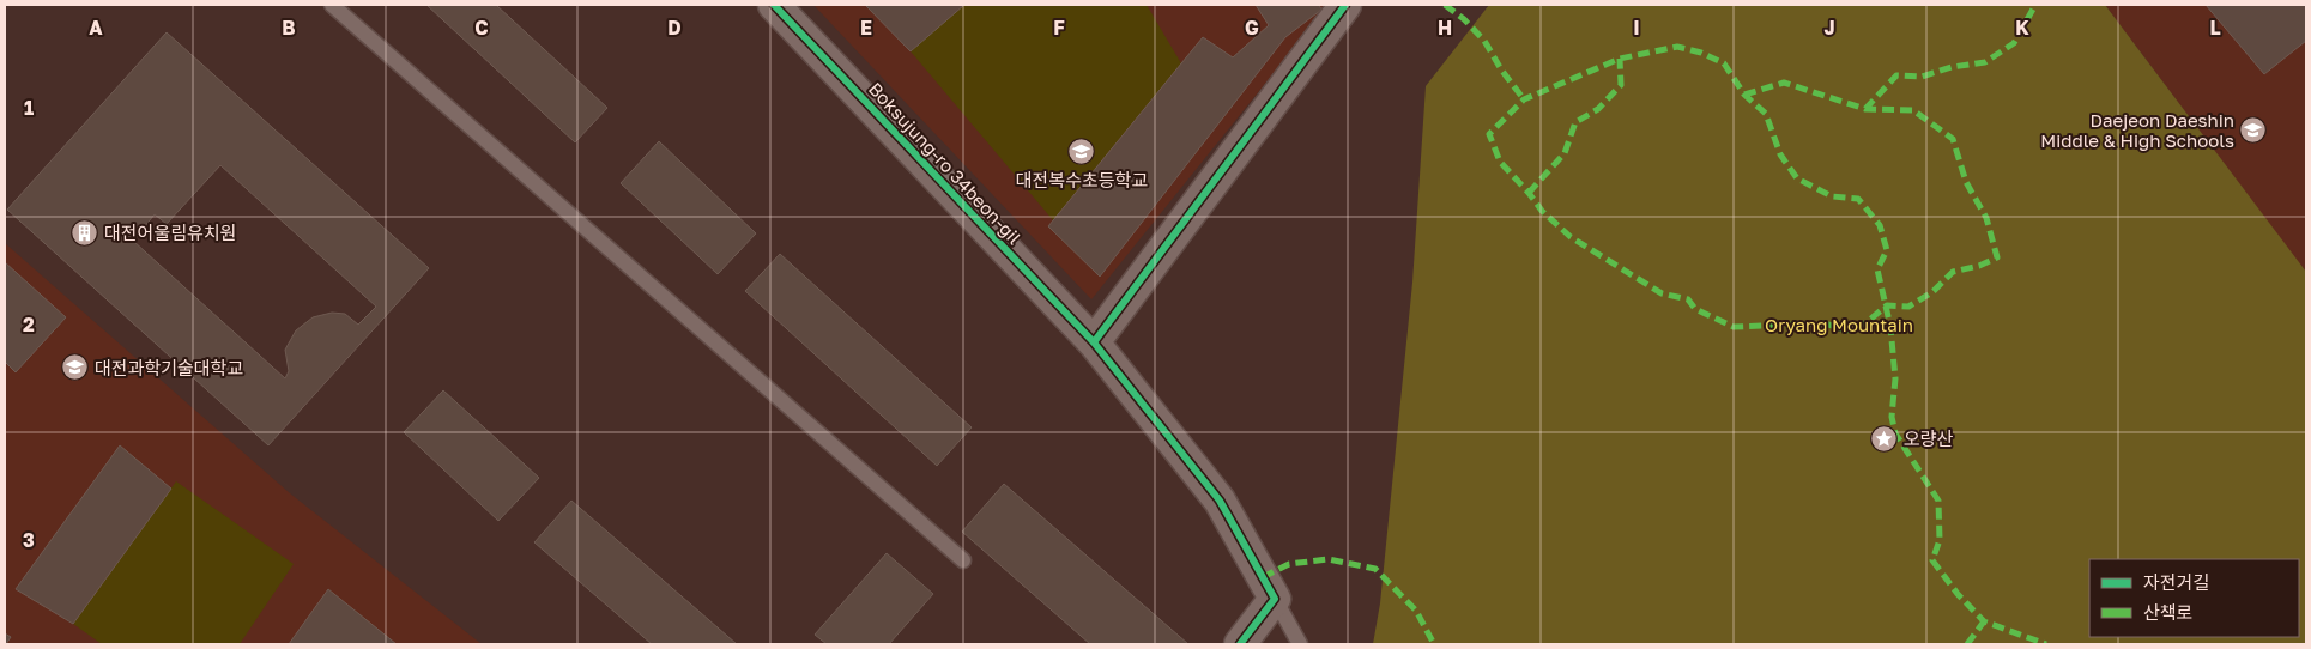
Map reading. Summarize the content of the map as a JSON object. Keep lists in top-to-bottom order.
{
  "streets": {
    "street": ["Boksujung-ro 34beon-gil"]
  },
  "parks": ["Oryang Mountain"],
  "places": {
    "school or university": ["Daejeon Daeshin Middle & High Schools", "대전복수초등학교", "대전과학기술대학교"],
    "building": ["대전어울림유치원"],
    "place": ["오량산"]
  },
  "legend": ["자전거길", "산책로"],
  "grid": {
    "columns": [
      "A",
      "B",
      "C",
      "D",
      "E",
      "F",
      "G",
      "H",
      "I",
      "J",
      "K",
      "L"
    ],
    "rows": ["1", "2", "3"]
  }
}
